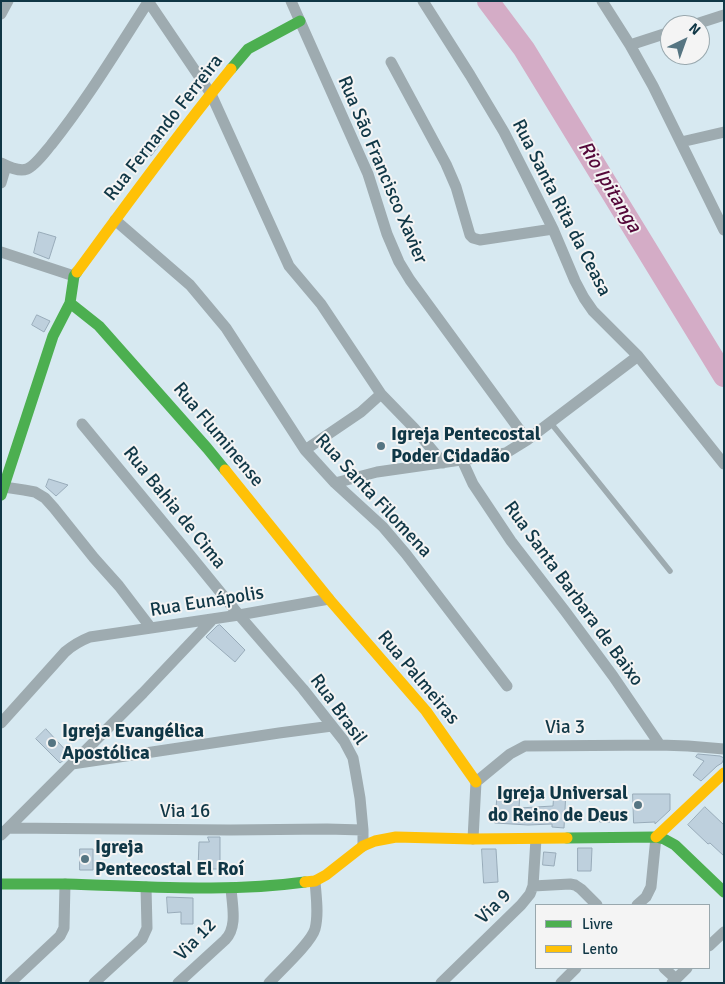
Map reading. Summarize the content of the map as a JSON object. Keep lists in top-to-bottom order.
{
  "streets": {
    "street": [
      "Rua Fernando Ferreira",
      "Rua São Francisco Xavier",
      "Rua Santa Rita da Ceasa",
      "Rua Fluminense",
      "Rua Santa Filomena",
      "Rua Bahia de Cima",
      "Rua Santa Barbara de Baixo",
      "Rua Eunápolis",
      "Rua Palmeiras",
      "Rua Brasil",
      "Via 3",
      "Via 16",
      "Via 9",
      "Via 12"
    ]
  },
  "crossings": [
    ["Rua Fernando Ferreira", "Rua São Francisco Xavier"],
    ["Rua Fernando Ferreira", "Rua Santa Filomena"],
    ["Rua Fluminense", "Rua Eunápolis"],
    ["Rua Fluminense", "Rua Palmeiras"],
    ["Rua Bahia de Cima", "Rua Eunápolis"],
    ["Rua Bahia de Cima", "Rua Brasil"],
    ["Rua Santa Barbara de Baixo", "Via 3"],
    ["Rua Eunápolis", "Rua Palmeiras"],
    ["Rua Eunápolis", "Rua Brasil"],
    ["Rua Palmeiras", "Via 3"],
    ["Rua Brasil", "Via 16"]
  ],
  "water": ["Rio Ipitanga"],
  "places": [
    "Igreja Pentecostal Poder Cidadão",
    "Igreja Evangélica Apostólica",
    "Igreja Universal do Reino de Deus",
    "Igreja Pentecostal El Roí"
  ],
  "legend": ["Livre", "Lento"],
  "north": "top right"
}
